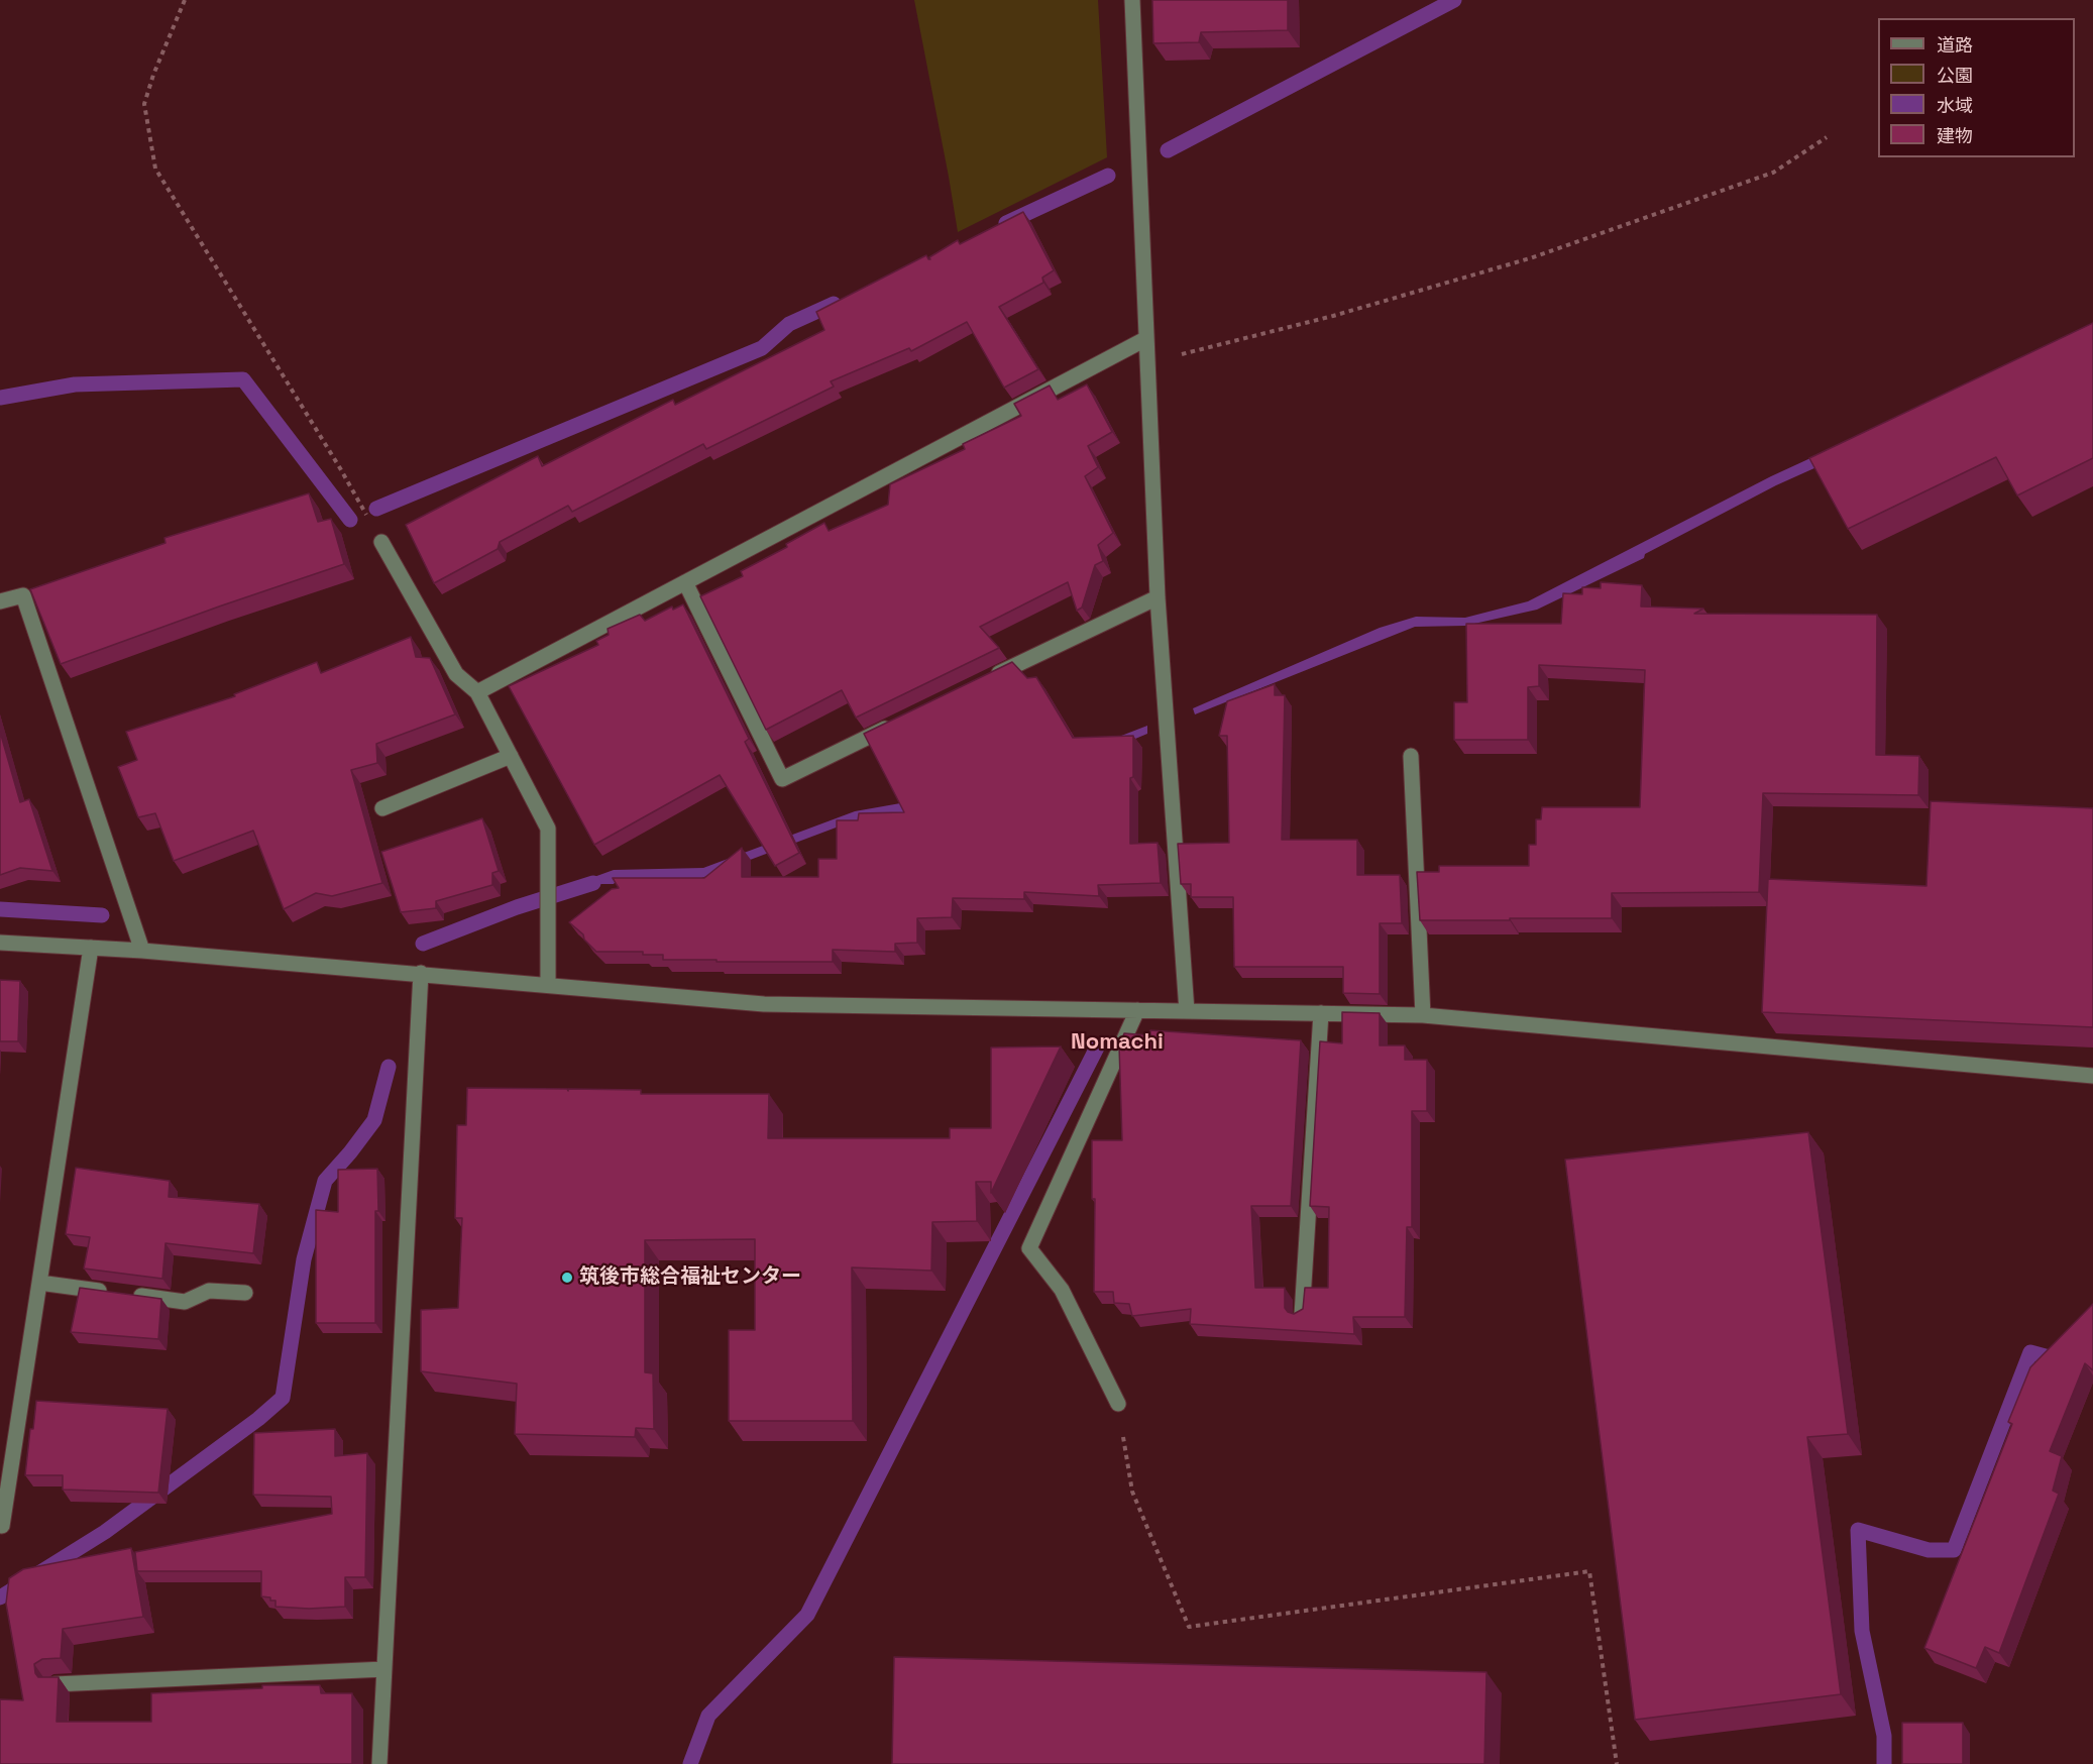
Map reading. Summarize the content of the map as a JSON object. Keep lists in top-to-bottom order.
{
  "districts": ["Nomachi"],
  "places": ["筑後市総合福祉センター"],
  "legend": [
    "道路",
    "公園",
    "水域",
    "建物"
  ]
}
